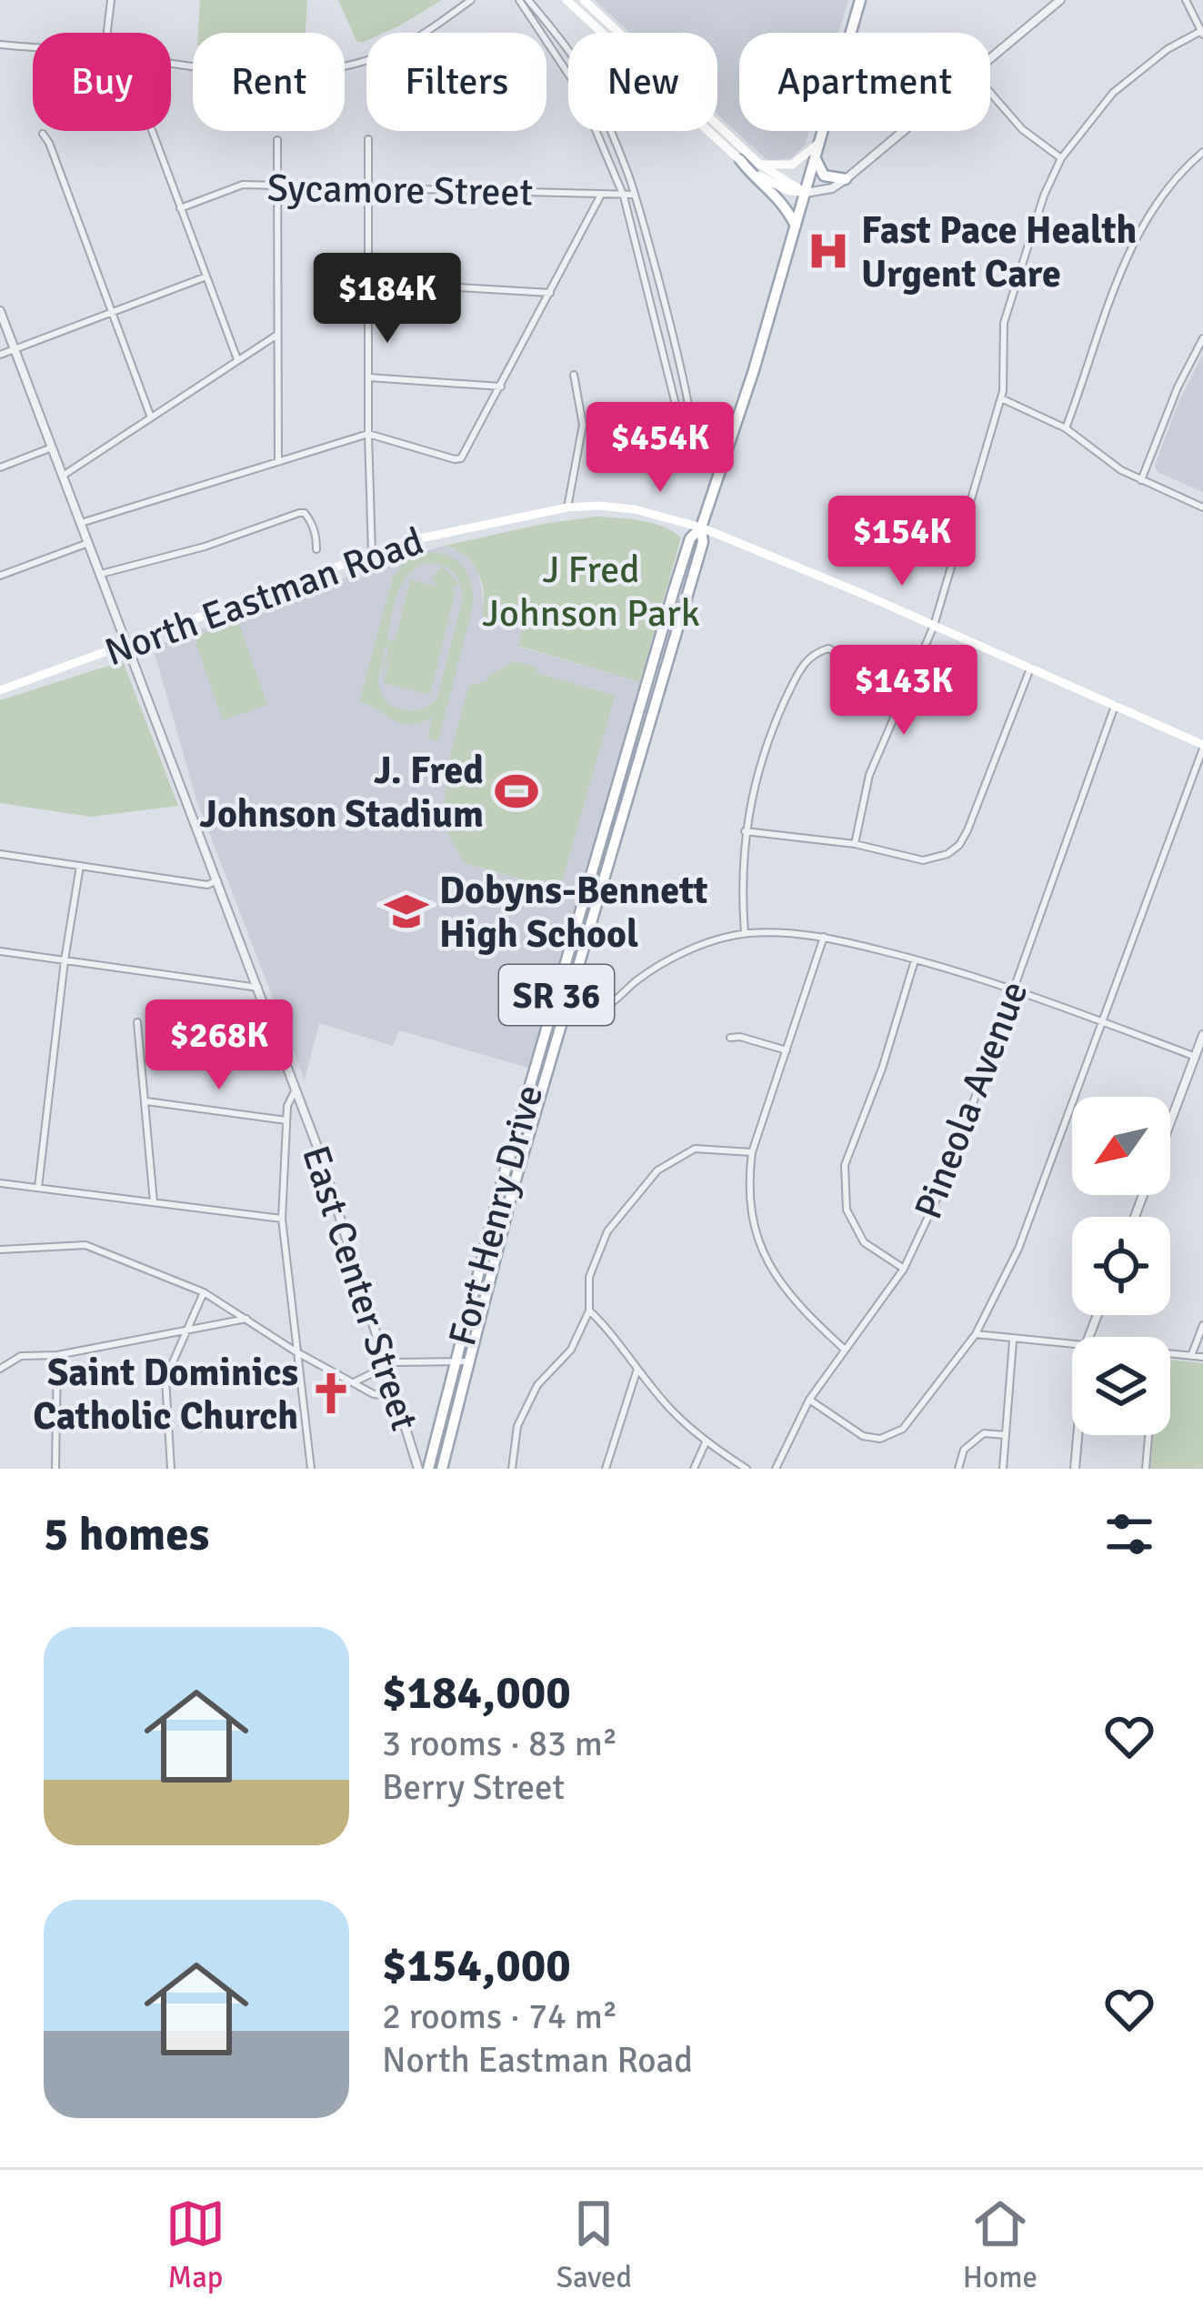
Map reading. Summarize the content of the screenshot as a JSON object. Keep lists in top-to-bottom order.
{
  "streets": {
    "main road": ["North Eastman Road", "SR 36", "Fort Henry Drive"],
    "street": ["Sycamore Street", "Pineola Avenue", "East Center Street"]
  },
  "crossings": [
    ["North Eastman Road", "Pineola Avenue"],
    ["North Eastman Road", "Fort Henry Drive"],
    ["North Eastman Road", "East Center Street"]
  ],
  "parks": ["J Fred Johnson Park"],
  "places": {
    "hospital": ["Fast Pace Health Urgent Care"],
    "sports": ["J. Fred Johnson Stadium"],
    "school or university": ["Dobyns-Bennett High School"],
    "church": ["Saint Dominics Catholic Church"]
  },
  "north": "bottom left",
  "page": {
    "chip": [
      "Buy",
      "Rent",
      "Filters",
      "New",
      "Apartment"
    ],
    "price": [
      "$184K",
      "$454K",
      "$154K",
      "$143K",
      "$268K"
    ],
    "heading": "5 homes",
    "list": [
      {
        "name": "$184,000",
        "note": "3 rooms · 83 m² · Berry Street"
      },
      {
        "name": "$154,000",
        "note": "2 rooms · 74 m² · North Eastman Road"
      }
    ],
    "tabs": ["Map", "Saved", "Home"]
  }
}
